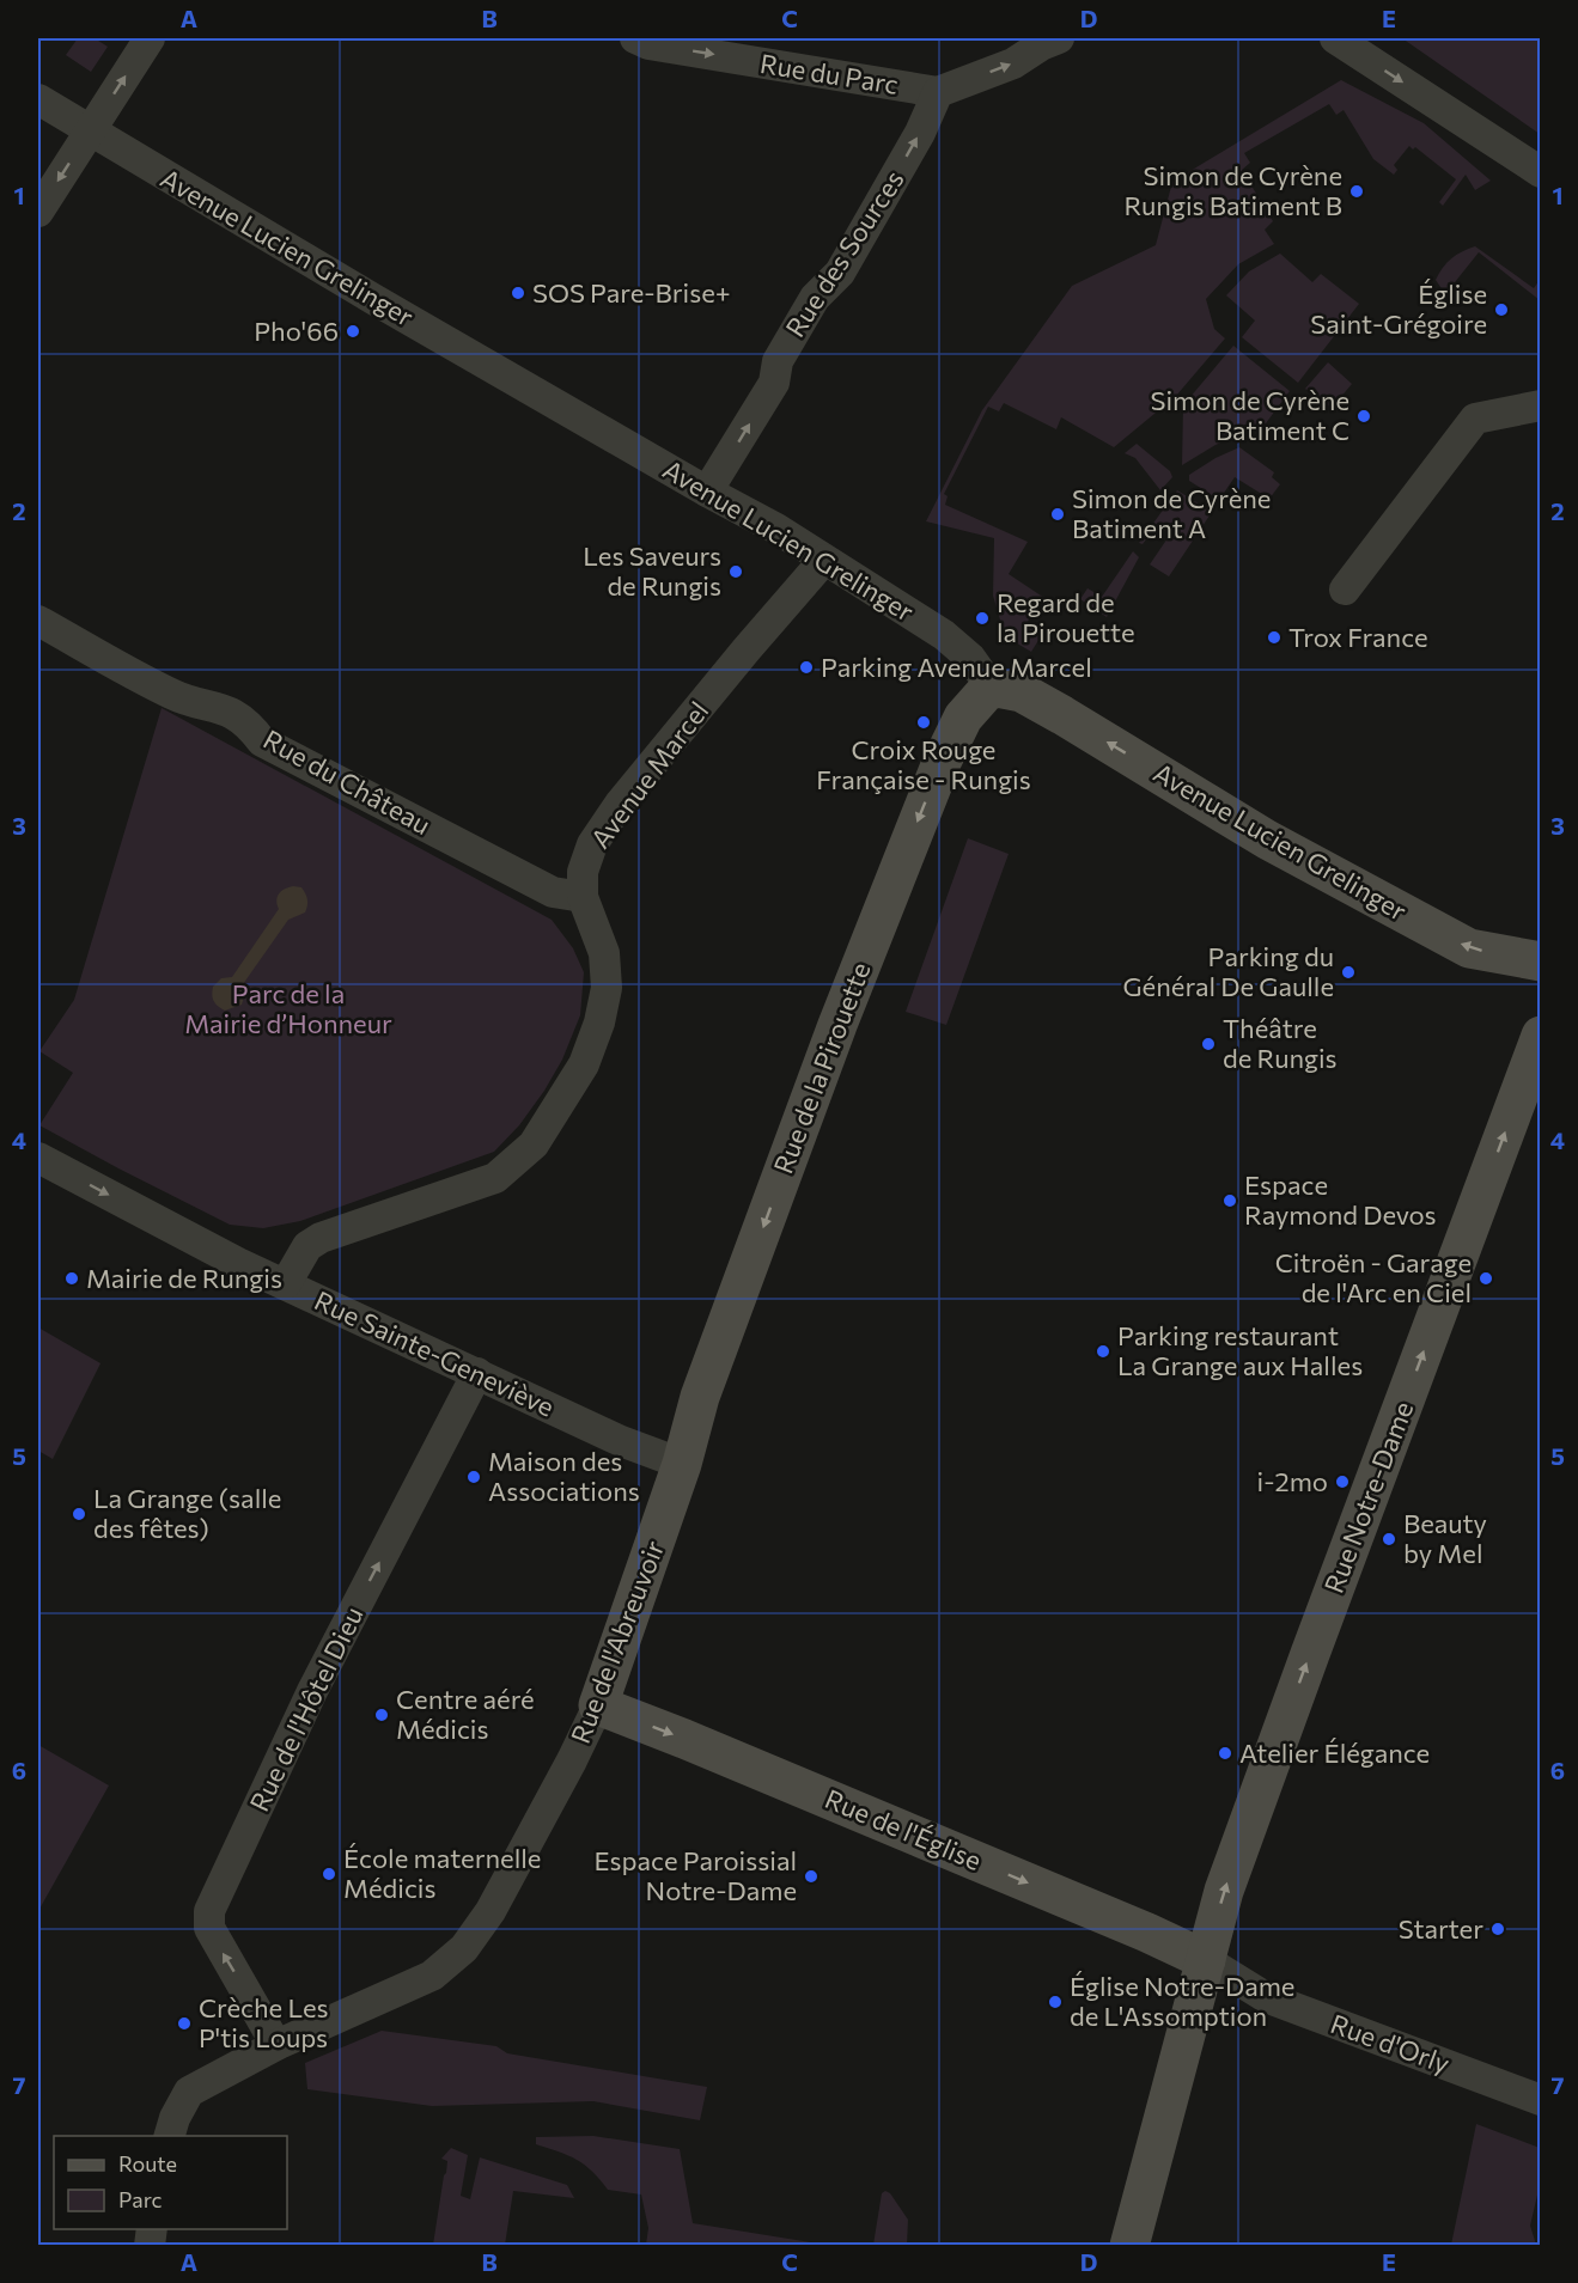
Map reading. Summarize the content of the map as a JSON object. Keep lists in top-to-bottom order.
{
  "streets": {
    "street": [
      "Rue du Parc",
      "Avenue Lucien Grelinger",
      "Rue des Sources",
      "Avenue Marcel",
      "Rue du Château",
      "Rue de la Pirouette",
      "Rue Sainte-Geneviève",
      "Rue Notre-Dame",
      "Rue de l'Abreuvoir",
      "Rue de l'Hôtel Dieu",
      "Rue de l'Église",
      "Rue d'Orly"
    ]
  },
  "crossings": [
    ["Rue du Parc", "Rue des Sources"],
    ["Avenue Lucien Grelinger", "Rue des Sources"],
    ["Avenue Lucien Grelinger", "Avenue Marcel"],
    ["Avenue Lucien Grelinger", "Rue de la Pirouette"],
    ["Avenue Marcel", "Rue du Château"],
    ["Avenue Marcel", "Rue Sainte-Geneviève"],
    ["Rue de la Pirouette", "Rue Sainte-Geneviève"],
    ["Rue de la Pirouette", "Rue de l'Abreuvoir"],
    ["Rue Sainte-Geneviève", "Rue de l'Abreuvoir"],
    ["Rue Sainte-Geneviève", "Rue de l'Hôtel Dieu"],
    ["Rue Notre-Dame", "Rue de l'Église"],
    ["Rue Notre-Dame", "Rue d'Orly"],
    ["Rue de l'Abreuvoir", "Rue de l'Hôtel Dieu"],
    ["Rue de l'Abreuvoir", "Rue de l'Église"],
    ["Rue de l'Église", "Rue d'Orly"]
  ],
  "one_way": [
    "Rue du Parc",
    "Avenue Lucien Grelinger",
    "Rue des Sources",
    "Rue de la Pirouette",
    "Rue Sainte-Geneviève",
    "Rue Notre-Dame",
    "Rue de l'Hôtel Dieu",
    "Rue de l'Église"
  ],
  "parks": ["Parc de la Mairie d’Honneur"],
  "places": [
    "Simon de Cyrène Rungis Batiment B",
    "SOS Pare-Brise+",
    "Église Saint-Grégoire",
    "Pho'66",
    "Simon de Cyrène Batiment C",
    "Simon de Cyrène Batiment A",
    "Les Saveurs de Rungis",
    "Regard de la Pirouette",
    "Trox France",
    "Parking Avenue Marcel",
    "Croix Rouge Française - Rungis",
    "Parking du Général De Gaulle",
    "Théâtre de Rungis",
    "Espace Raymond Devos",
    "Mairie de Rungis",
    "Citroën - Garage de l'Arc en Ciel",
    "Parking restaurant La Grange aux Halles",
    "Maison des Associations",
    "i-2mo",
    "La Grange (salle des fêtes)",
    "Beauty by Mel",
    "Centre aéré Médicis",
    "Atelier Élégance",
    "École maternelle Médicis",
    "Espace Paroissial Notre-Dame",
    "Starter",
    "Église Notre-Dame de L'Assomption",
    "Crèche Les P'tis Loups"
  ],
  "legend": ["Route", "Parc"],
  "grid": {
    "columns": [
      "A",
      "B",
      "C",
      "D",
      "E"
    ],
    "rows": [
      "1",
      "2",
      "3",
      "4",
      "5",
      "6",
      "7"
    ]
  }
}
